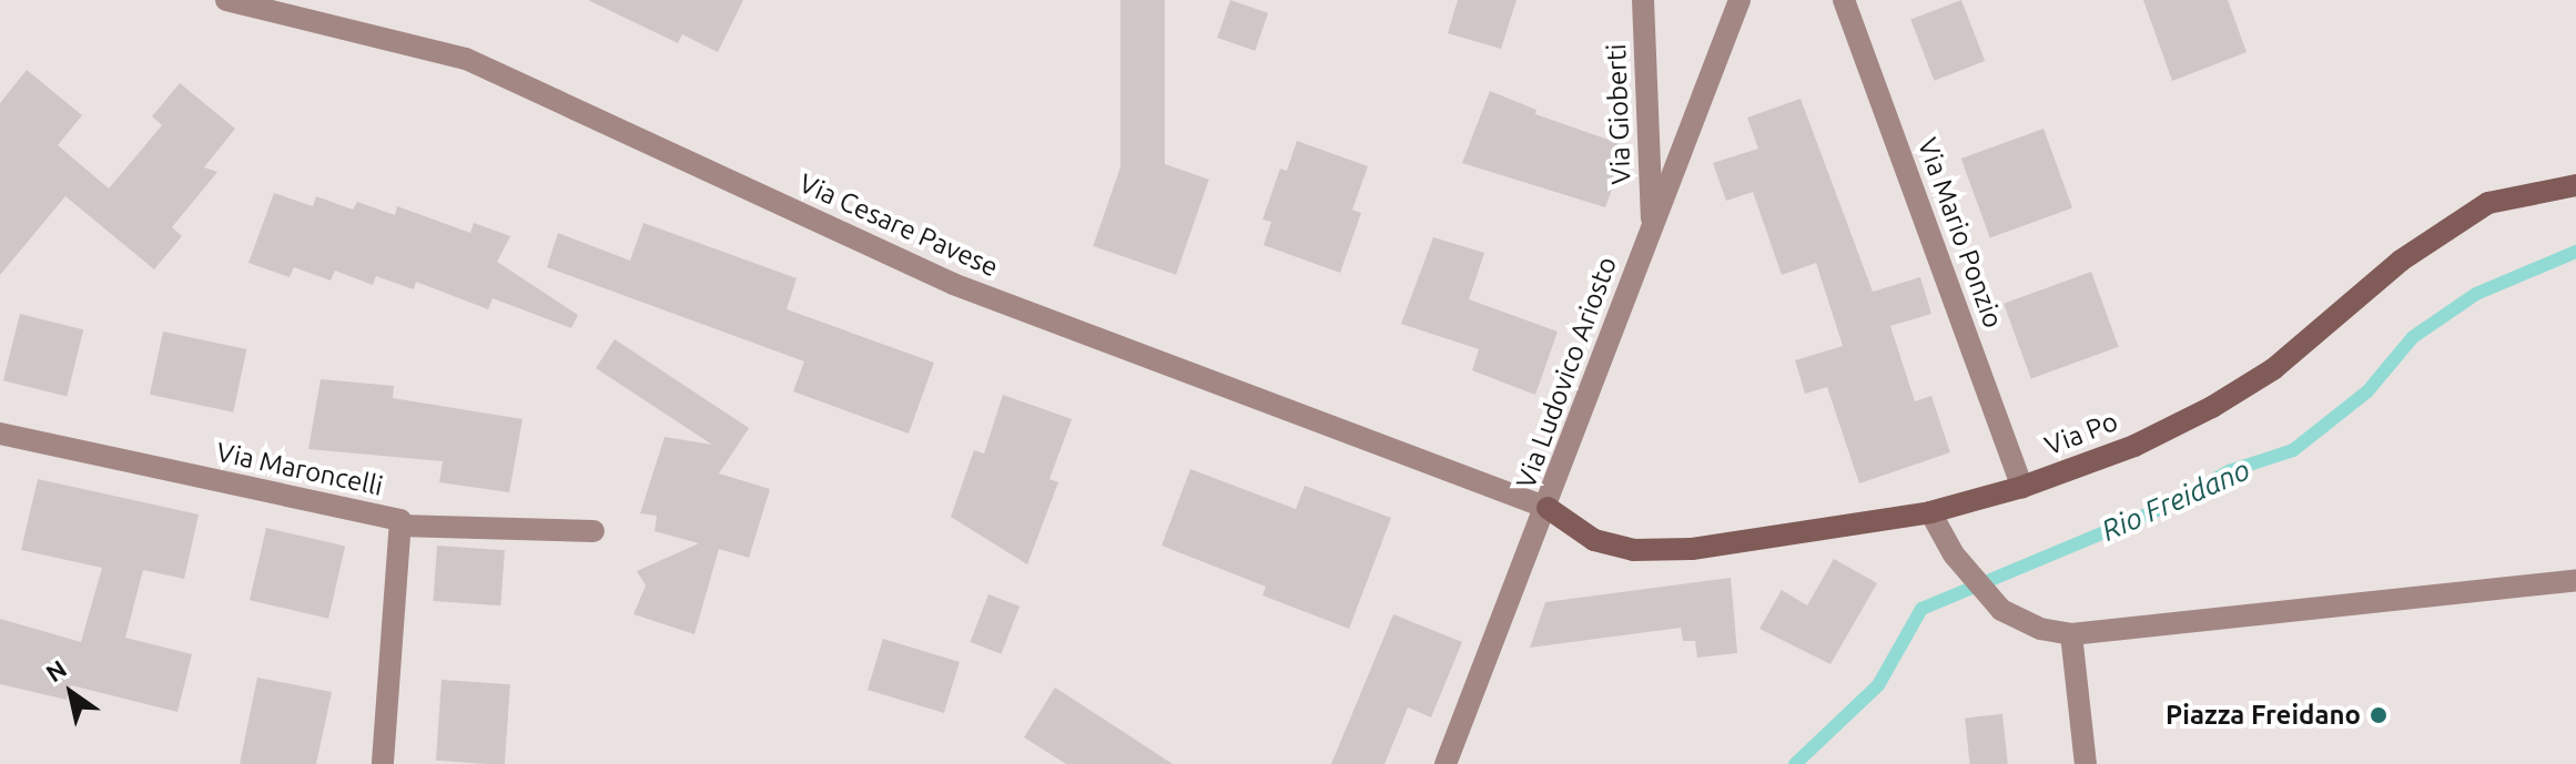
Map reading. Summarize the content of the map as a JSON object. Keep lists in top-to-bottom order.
{
  "streets": {
    "street": [
      "Via Gioberti",
      "Via Cesare Pavese",
      "Via Mario Ponzio",
      "Via Ludovico Ariosto",
      "Via Po",
      "Via Maroncelli"
    ]
  },
  "crossings": [
    ["Via Gioberti", "Via Ludovico Ariosto"],
    ["Via Cesare Pavese", "Via Ludovico Ariosto"],
    ["Via Cesare Pavese", "Via Po"],
    ["Via Mario Ponzio", "Via Po"],
    ["Via Ludovico Ariosto", "Via Po"]
  ],
  "water": ["Rio Freidano"],
  "places": ["Piazza Freidano"],
  "north": "top left"
}
